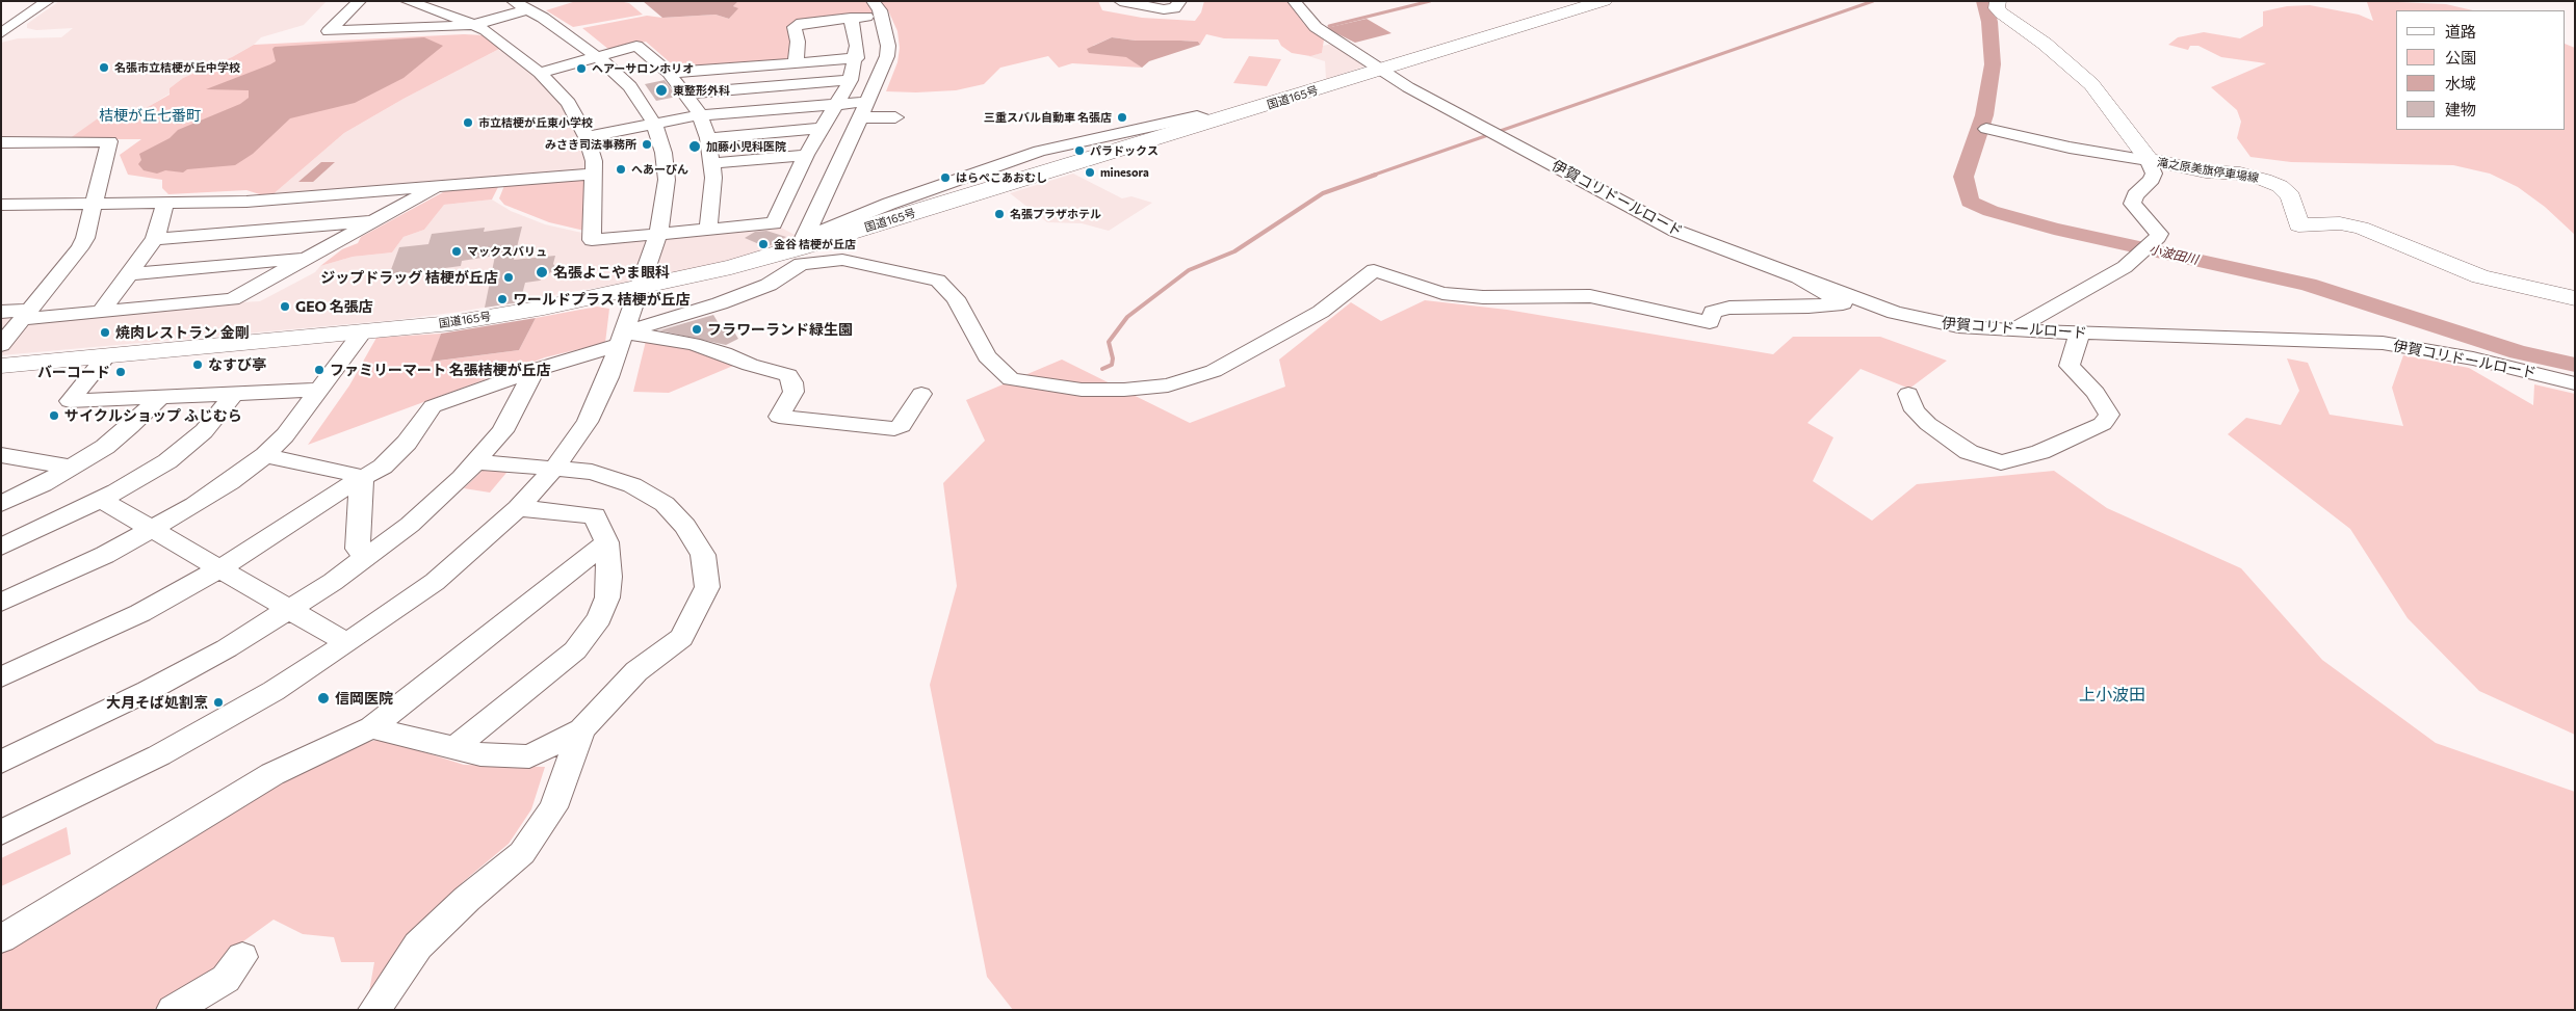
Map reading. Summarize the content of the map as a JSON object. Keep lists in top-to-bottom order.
{
  "streets": {
    "main road": ["国道165号", "滝之原美旗停車場線"],
    "street": ["伊賀コリドールロード"]
  },
  "crossings": [
    ["国道165号", "伊賀コリドールロード"]
  ],
  "districts": ["桔梗が丘七番町", "上小波田"],
  "water": ["小波田川"],
  "places": [
    "名張市立桔梗が丘中学校",
    "ヘアーサロンホリオ",
    "東整形外科",
    "三重スバル自動車 名張店",
    "市立桔梗が丘東小学校",
    "みさき司法事務所",
    "加藤小児科医院",
    "パラドックス",
    "へあーぴん",
    "minesora",
    "はらぺこあおむし",
    "名張プラザホテル",
    "金谷 桔梗が丘店",
    "マックスバリュ",
    "名張よこやま眼科",
    "ジップドラッグ 桔梗が丘店",
    "ワールドプラス 桔梗が丘店",
    "GEO 名張店",
    "フラワーランド緑生園",
    "焼肉レストラン 金剛",
    "なすび亭",
    "ファミリーマート 名張桔梗が丘店",
    "バーコード",
    "サイクルショップ ふじむら",
    "信岡医院",
    "大月そば処割烹"
  ],
  "legend": [
    "道路",
    "公園",
    "水域",
    "建物"
  ]
}
